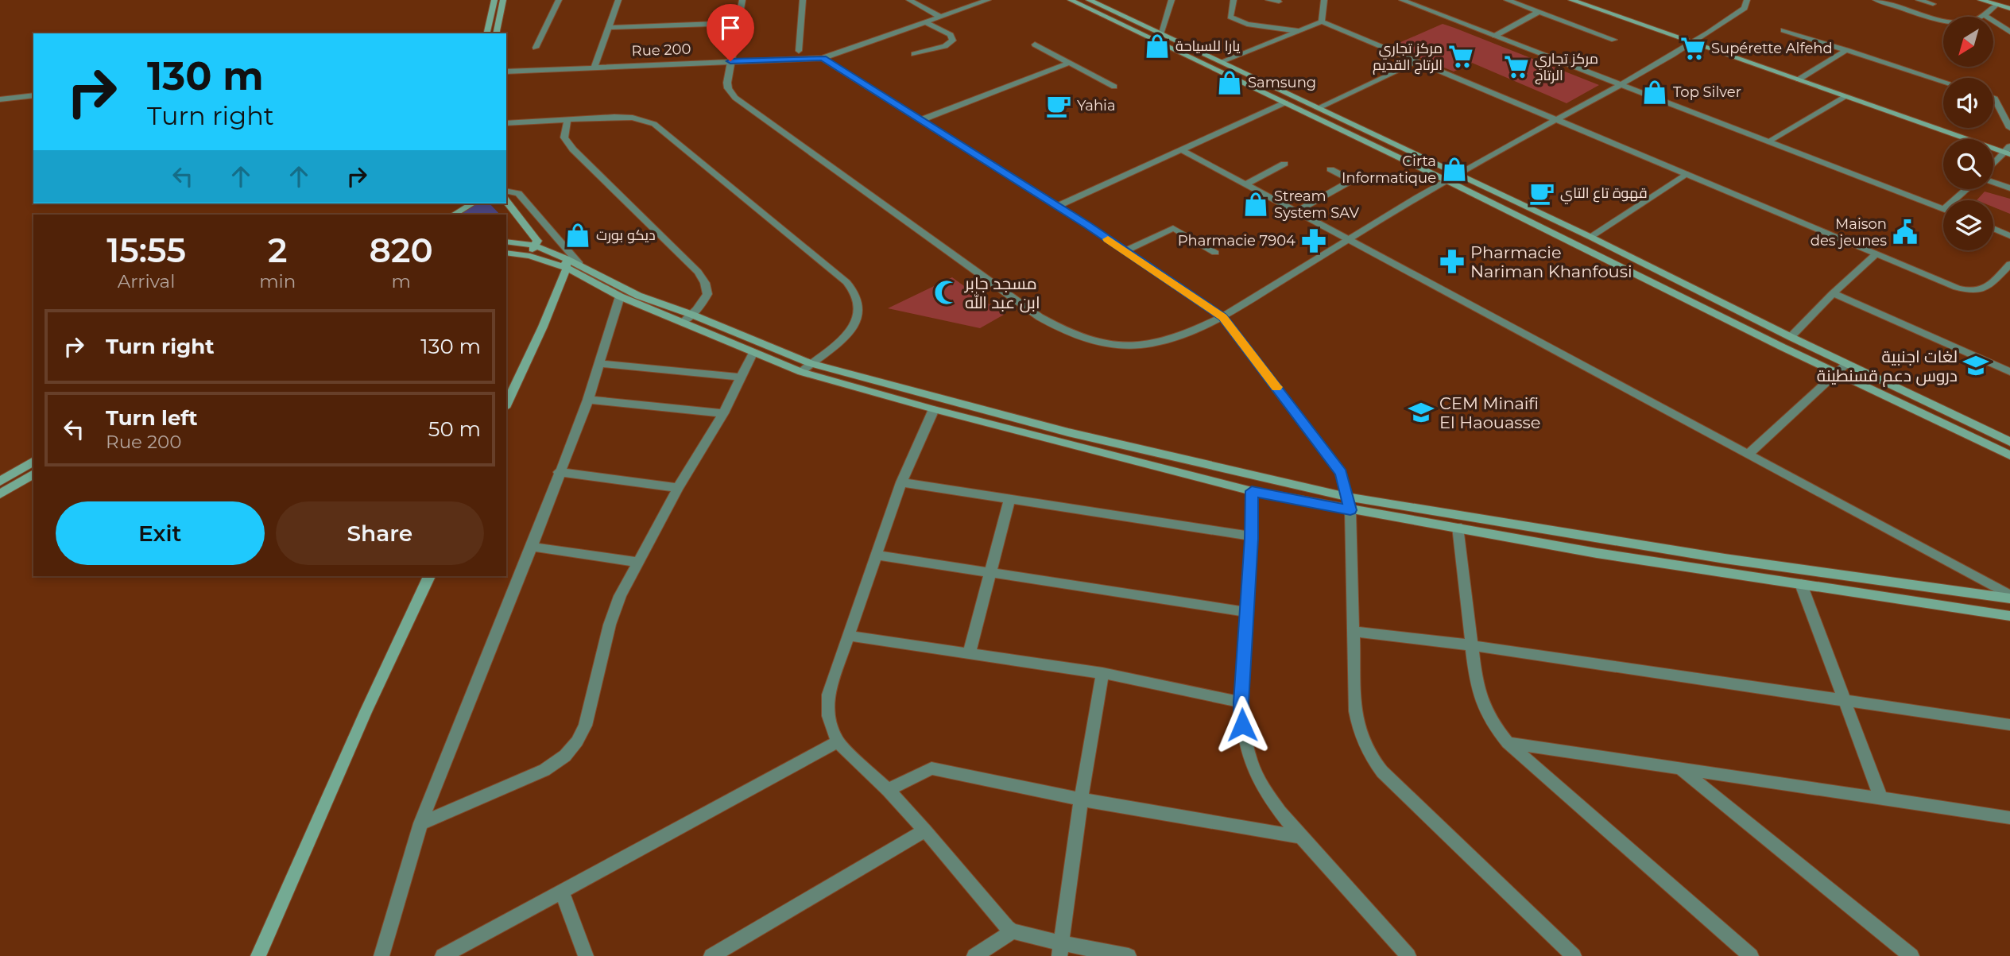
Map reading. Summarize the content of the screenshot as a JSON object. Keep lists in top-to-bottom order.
{
  "streets": {
    "street": ["Rue 200"]
  },
  "places": {
    "shop": [
      "يارا للسياحة",
      "Samsung",
      "Top Silver",
      "Cirta Informatique",
      "Stream System SAV",
      "ديكو بورت"
    ],
    "supermarket": ["Supérette Alfehd", "مركز تجاري الرتاج القديم", "مركز تجاري الرتاج"],
    "cafe": ["Yahia", "قهوة تاع التاي"],
    "public building": ["Maison des jeunes"],
    "pharmacy": ["Pharmacie 7904", "Pharmacie Nariman Khanfousi"],
    "mosque": ["مسجد جابر ابن عبد الله"],
    "school or university": ["لغات اجنبية دروس دعم قسنطينة", "CEM Minaifi El Haouasse"]
  },
  "north": "bottom left",
  "page": {
    "turn": ["130 m", "Turn right"],
    "eta": [
      "15:55",
      "Arrival",
      "2",
      "min",
      "820",
      "m"
    ],
    "list": [
      {
        "name": "Turn right",
        "value": "130 m"
      },
      {
        "name": "Turn left",
        "note": "Rue 200",
        "value": "50 m"
      }
    ],
    "buttons": ["Exit", "Share"]
  }
}
